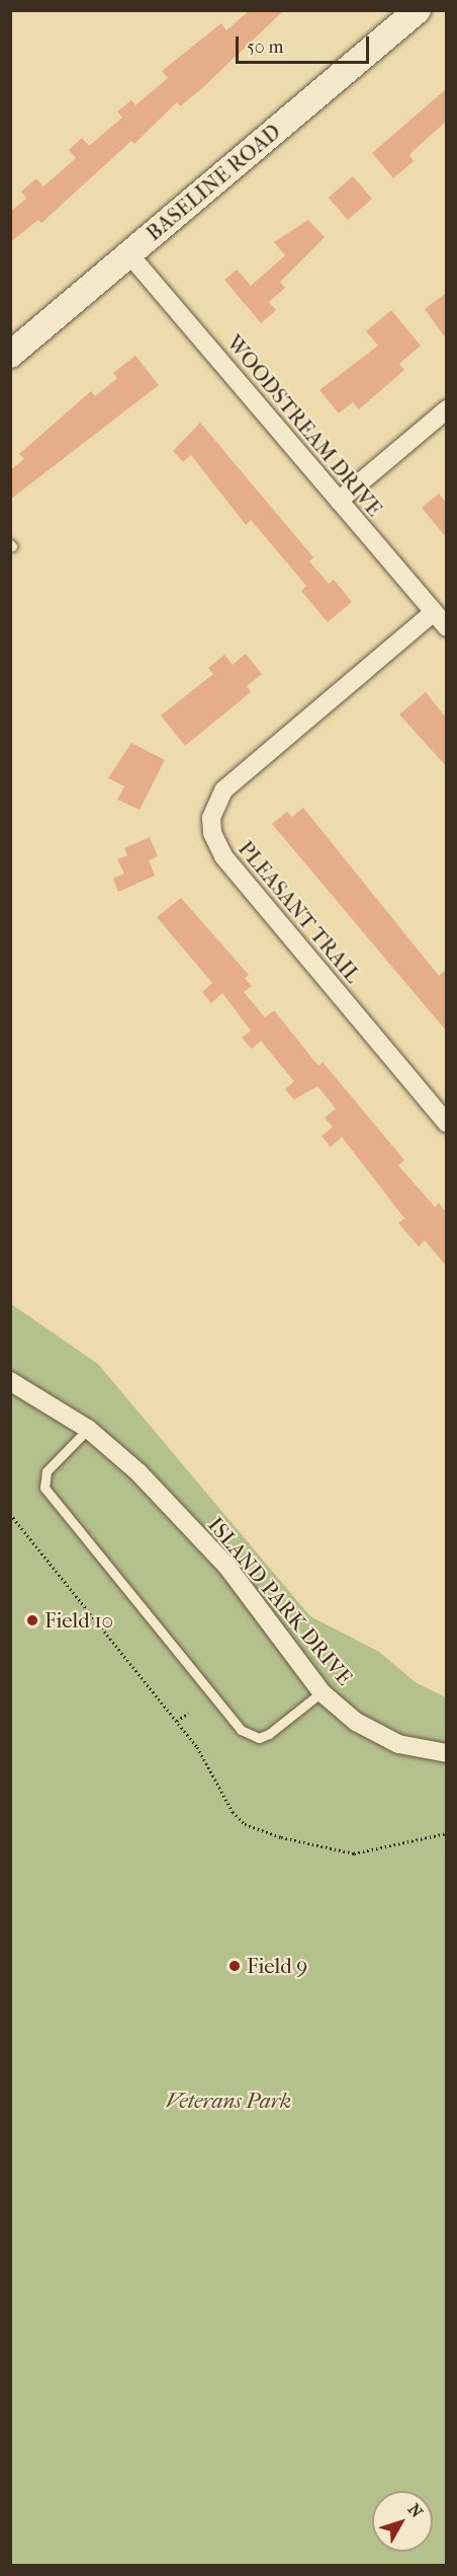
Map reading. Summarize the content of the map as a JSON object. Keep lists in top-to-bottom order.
{
  "streets": {
    "street": [
      "BASELINE ROAD",
      "WOODSTREAM DRIVE",
      "PLEASANT TRAIL",
      "ISLAND PARK DRIVE"
    ]
  },
  "crossings": [
    ["BASELINE ROAD", "WOODSTREAM DRIVE"],
    ["WOODSTREAM DRIVE", "PLEASANT TRAIL"]
  ],
  "parks": ["Veterans Park"],
  "places": ["Field 10", "Field 9"],
  "scale_bar": "50 m",
  "north": "top right"
}
